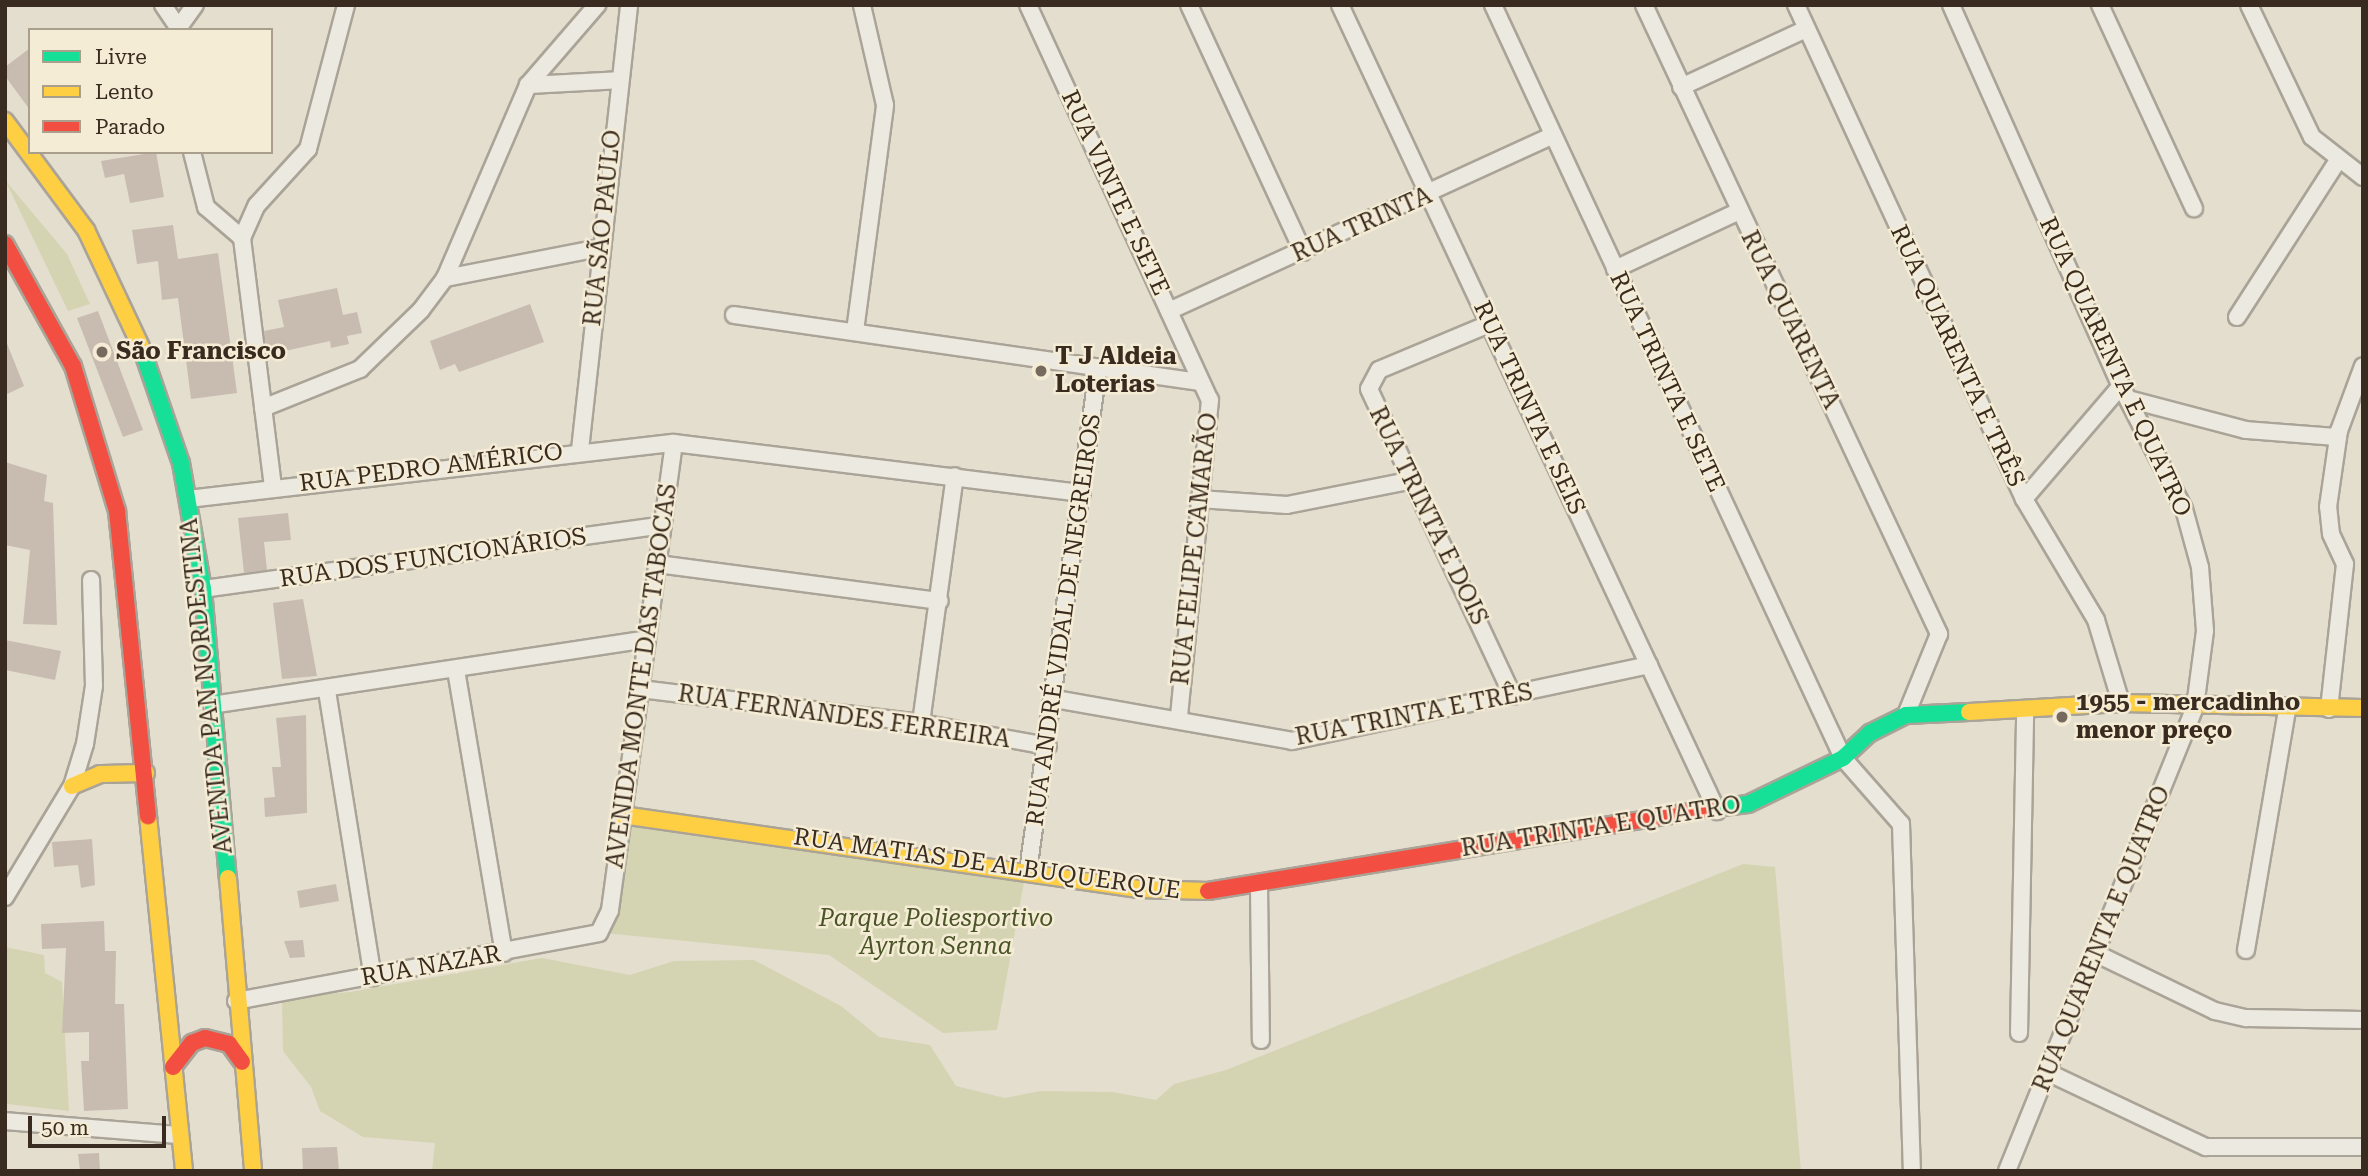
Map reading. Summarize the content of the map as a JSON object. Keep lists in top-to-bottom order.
{
  "streets": {
    "main road": ["AVENIDA PAN NORDESTINA", "RUA TRINTA E QUATRO", "RUA MATIAS DE ALBUQUERQUE"],
    "street": [
      "RUA VINTE E SETE",
      "RUA TRINTA",
      "RUA SÃO PAULO",
      "RUA QUARENTA",
      "RUA QUARENTA E TRÊS",
      "RUA QUARENTA E QUATRO",
      "RUA TRINTA E SETE",
      "RUA TRINTA E SEIS",
      "RUA PEDRO AMÉRICO",
      "RUA TRINTA E DOIS",
      "RUA FELIPE CAMARÃO",
      "RUA DOS FUNCIONÁRIOS",
      "RUA ANDRÉ VIDAL DE NEGREIROS",
      "AVENIDA MONTE DAS TABOCAS",
      "RUA TRINTA E TRÊS",
      "RUA FERNANDES FERREIRA",
      "RUA NAZAR"
    ]
  },
  "crossings": [
    ["RUA VINTE E SETE", "RUA TRINTA"],
    ["RUA VINTE E SETE", "RUA FELIPE CAMARÃO"],
    ["RUA TRINTA", "RUA TRINTA E SETE"],
    ["RUA TRINTA", "RUA TRINTA E SEIS"],
    ["RUA SÃO PAULO", "RUA PEDRO AMÉRICO"],
    ["RUA QUARENTA", "RUA TRINTA E QUATRO"],
    ["RUA TRINTA E SETE", "RUA TRINTA E QUATRO"],
    ["RUA TRINTA E SEIS", "RUA TRINTA E DOIS"],
    ["RUA TRINTA E SEIS", "RUA TRINTA E TRÊS"],
    ["RUA TRINTA E SEIS", "RUA TRINTA E QUATRO"],
    ["RUA PEDRO AMÉRICO", "RUA ANDRÉ VIDAL DE NEGREIROS"],
    ["RUA PEDRO AMÉRICO", "AVENIDA MONTE DAS TABOCAS"],
    ["RUA PEDRO AMÉRICO", "AVENIDA PAN NORDESTINA"],
    ["RUA TRINTA E DOIS", "RUA TRINTA E TRÊS"],
    ["RUA FELIPE CAMARÃO", "RUA TRINTA E TRÊS"],
    ["RUA DOS FUNCIONÁRIOS", "AVENIDA MONTE DAS TABOCAS"],
    ["RUA DOS FUNCIONÁRIOS", "AVENIDA PAN NORDESTINA"],
    ["RUA ANDRÉ VIDAL DE NEGREIROS", "RUA TRINTA E TRÊS"],
    ["RUA ANDRÉ VIDAL DE NEGREIROS", "RUA FERNANDES FERREIRA"],
    ["RUA ANDRÉ VIDAL DE NEGREIROS", "RUA MATIAS DE ALBUQUERQUE"],
    ["AVENIDA MONTE DAS TABOCAS", "RUA FERNANDES FERREIRA"],
    ["AVENIDA MONTE DAS TABOCAS", "RUA MATIAS DE ALBUQUERQUE"],
    ["AVENIDA MONTE DAS TABOCAS", "RUA NAZAR"],
    ["AVENIDA PAN NORDESTINA", "RUA NAZAR"],
    ["RUA TRINTA E QUATRO", "RUA MATIAS DE ALBUQUERQUE"]
  ],
  "parks": ["Parque Poliesportivo Ayrton Senna"],
  "places": ["São Francisco", "T J Aldeia Loterias", "1955 - mercadinho menor preço"],
  "legend": ["Livre", "Lento", "Parado"],
  "scale_bar": "50 m"
}
